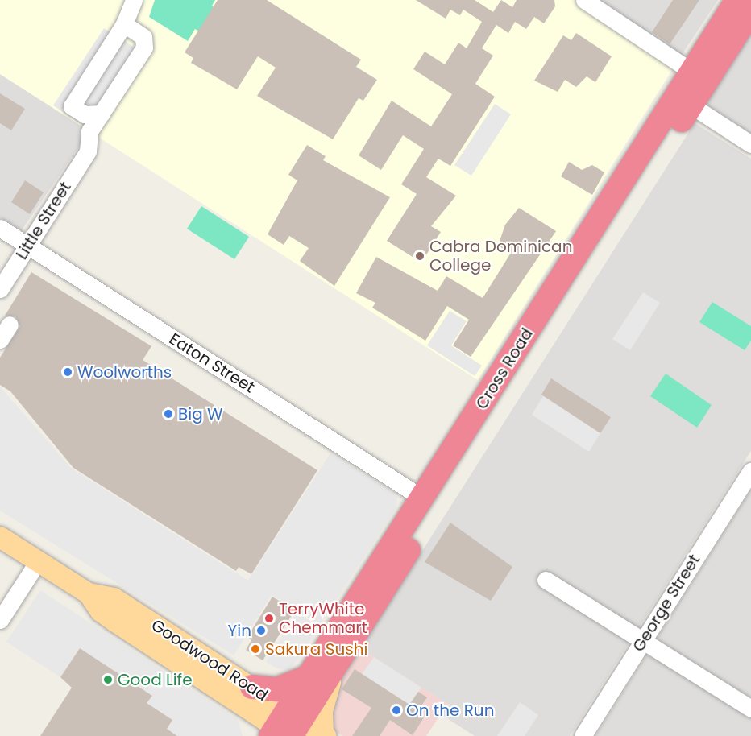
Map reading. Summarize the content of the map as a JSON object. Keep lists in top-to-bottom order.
{
  "streets": {
    "highway": ["Cross Road"],
    "main road": ["Goodwood Road"],
    "street": ["Little Street", "Eaton Street", "George Street"]
  },
  "crossings": [
    ["Little Street", "Eaton Street"],
    ["Eaton Street", "Cross Road"],
    ["Cross Road", "Goodwood Road"]
  ],
  "places": [
    "Cabra Dominican College",
    "Woolworths",
    "Big W",
    "TerryWhite Chemmart",
    "Yin",
    "Sakura Sushi",
    "Good Life",
    "On the Run"
  ]
}
